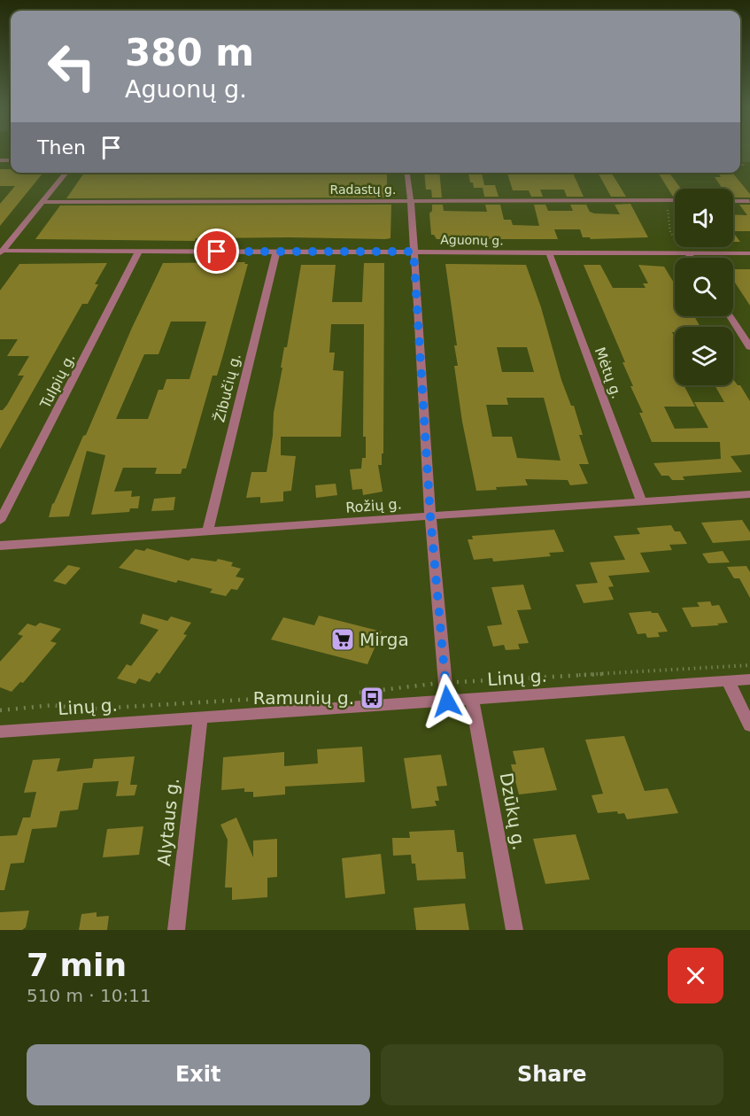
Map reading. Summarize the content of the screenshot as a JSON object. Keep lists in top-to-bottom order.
{
  "streets": {
    "street": [
      "Radastų g.",
      "Aguonų g.",
      "Mėtų g.",
      "Tulpių g.",
      "Žibučių g.",
      "Rožių g.",
      "Linų g.",
      "Dzūkų g.",
      "Alytaus g."
    ]
  },
  "crossings": [
    ["Aguonų g.", "Mėtų g."],
    ["Aguonų g.", "Tulpių g."],
    ["Aguonų g.", "Žibučių g."],
    ["Mėtų g.", "Rožių g."],
    ["Žibučių g.", "Rožių g."],
    ["Linų g.", "Dzūkų g."],
    ["Linų g.", "Alytaus g."]
  ],
  "places": {
    "supermarket": ["Mirga"],
    "bus stop": ["Ramunių g."]
  },
  "page": {
    "turn": ["380 m", "Aguonų g."],
    "then": "Then",
    "heading": ["7 min", "510 m · 10:11"],
    "buttons": ["Exit", "Share"]
  }
}
